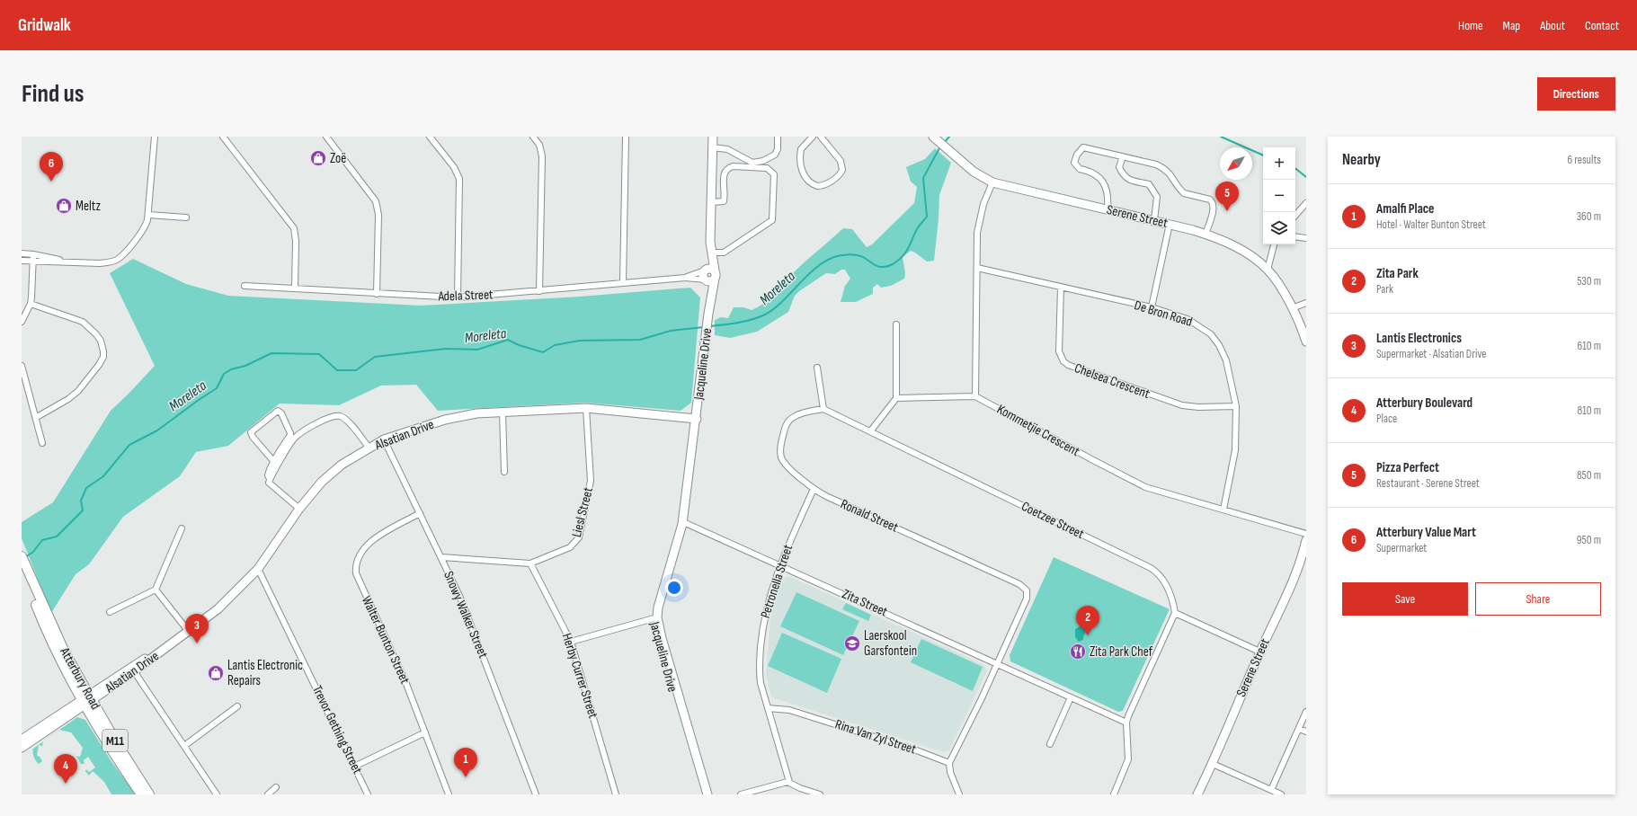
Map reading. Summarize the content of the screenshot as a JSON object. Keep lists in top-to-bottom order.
{
  "streets": {
    "main road": ["Atterbury Road", "M11"],
    "street": [
      "Serene Street",
      "Adela Street",
      "De Bron Road",
      "Jacqueline Drive",
      "Chelsea Crescent",
      "Kommetjie Crescent",
      "Alsatian Drive",
      "Liesl Street",
      "Ronald Street",
      "Coetzee Street",
      "Petronella Street",
      "Zita Street",
      "Snowy Walker Street",
      "Walter Bunton Street",
      "Herby Currer Street",
      "Trevor Gething Street",
      "Rina Van Zyl Street"
    ]
  },
  "crossings": [
    ["Adela Street", "Jacqueline Drive"],
    ["De Bron Road", "Chelsea Crescent"],
    ["De Bron Road", "Kommetjie Crescent"],
    ["Jacqueline Drive", "Alsatian Drive"],
    ["Jacqueline Drive", "Zita Street"],
    ["Alsatian Drive", "Liesl Street"],
    ["Alsatian Drive", "Snowy Walker Street"],
    ["Alsatian Drive", "Atterbury Road"],
    ["Alsatian Drive", "Trevor Gething Street"],
    ["Liesl Street", "Snowy Walker Street"],
    ["Liesl Street", "Herby Currer Street"],
    ["Ronald Street", "Coetzee Street"],
    ["Ronald Street", "Petronella Street"],
    ["Ronald Street", "Zita Street"],
    ["Petronella Street", "Zita Street"],
    ["Petronella Street", "Rina Van Zyl Street"],
    ["Snowy Walker Street", "Walter Bunton Street"]
  ],
  "water": ["Moreleta"],
  "places": {
    "shop": ["Zoë", "Meltz", "Lantis Electronic Repairs"],
    "school or university": ["Laerskool Garsfontein"],
    "restaurant": ["Zita Park Chef"]
  },
  "north": "bottom left",
  "page": {
    "header": "Gridwalk",
    "nav": [
      "Home",
      "Map",
      "About",
      "Contact"
    ],
    "buttons": [
      "Directions",
      ["Save", "Share"]
    ],
    "title": "Find us",
    "heading": ["Nearby", "6 results"],
    "map_buttons": ["+", "−"],
    "pins": [
      "6",
      "5",
      "2",
      "3",
      "1",
      "4"
    ],
    "list": [
      {
        "mark": "1",
        "name": "Amalfi Place",
        "note": "Hotel · Walter Bunton Street",
        "value": "360 m"
      },
      {
        "mark": "2",
        "name": "Zita Park",
        "note": "Park",
        "value": "530 m"
      },
      {
        "mark": "3",
        "name": "Lantis Electronics",
        "note": "Supermarket · Alsatian Drive",
        "value": "610 m"
      },
      {
        "mark": "4",
        "name": "Atterbury Boulevard",
        "note": "Place",
        "value": "810 m"
      },
      {
        "mark": "5",
        "name": "Pizza Perfect",
        "note": "Restaurant · Serene Street",
        "value": "850 m"
      },
      {
        "mark": "6",
        "name": "Atterbury Value Mart",
        "note": "Supermarket",
        "value": "950 m"
      }
    ]
  }
}
